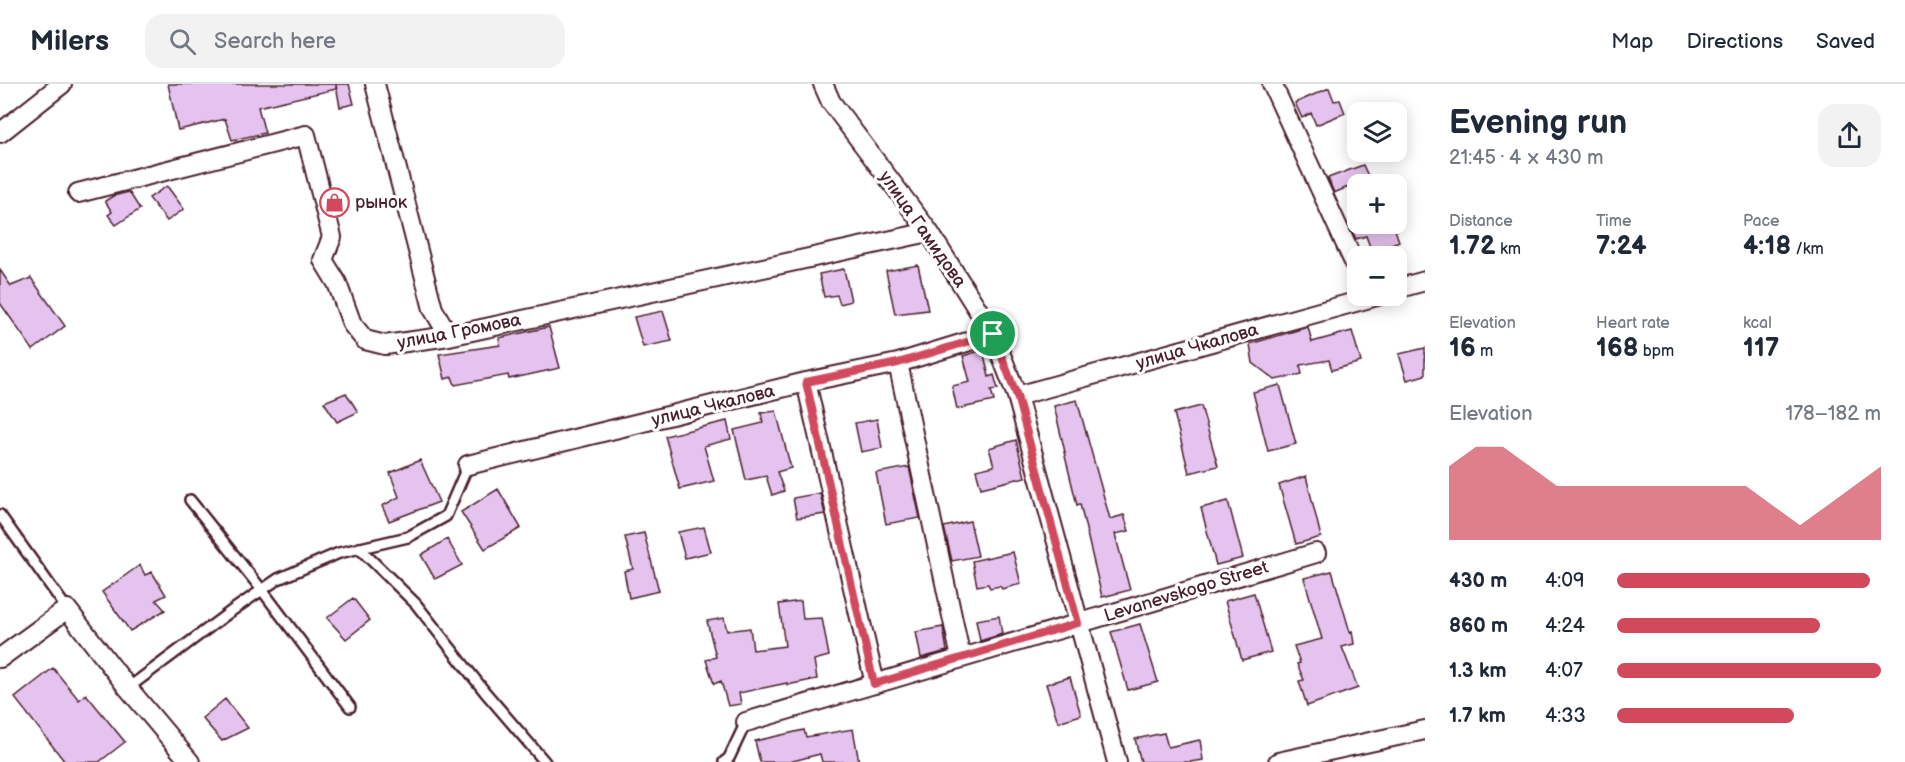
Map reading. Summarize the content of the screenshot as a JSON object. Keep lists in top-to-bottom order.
{
  "streets": {
    "street": [
      "улица Гамидова",
      "улица Громова",
      "улица Чкалова",
      "Levanevskogo Street"
    ]
  },
  "crossings": [
    ["улица Гамидова", "улица Громова"],
    ["улица Гамидова", "улица Чкалова"],
    ["улица Гамидова", "Levanevskogo Street"]
  ],
  "places": {
    "shop": ["рынок"]
  },
  "page": {
    "header": "Milers",
    "search": "Search here",
    "nav": ["Map", "Directions", "Saved"],
    "heading": ["Evening run", "21:45 · 4 × 430 m"],
    "map_buttons": ["+", "−"],
    "stats": [
      ["Distance", "1.72 km"],
      ["Time", "7:24"],
      ["Pace", "4:18 /km"],
      ["Elevation", "16 m"],
      ["Heart rate", "168 bpm"],
      ["kcal", "117"]
    ],
    "chart": ["Elevation", "178–182 m"],
    "list": [
      {
        "name": "430 m",
        "note": "4:09"
      },
      {
        "name": "860 m",
        "note": "4:24"
      },
      {
        "name": "1.3 km",
        "note": "4:07"
      },
      {
        "name": "1.7 km",
        "note": "4:33"
      }
    ]
  }
}
